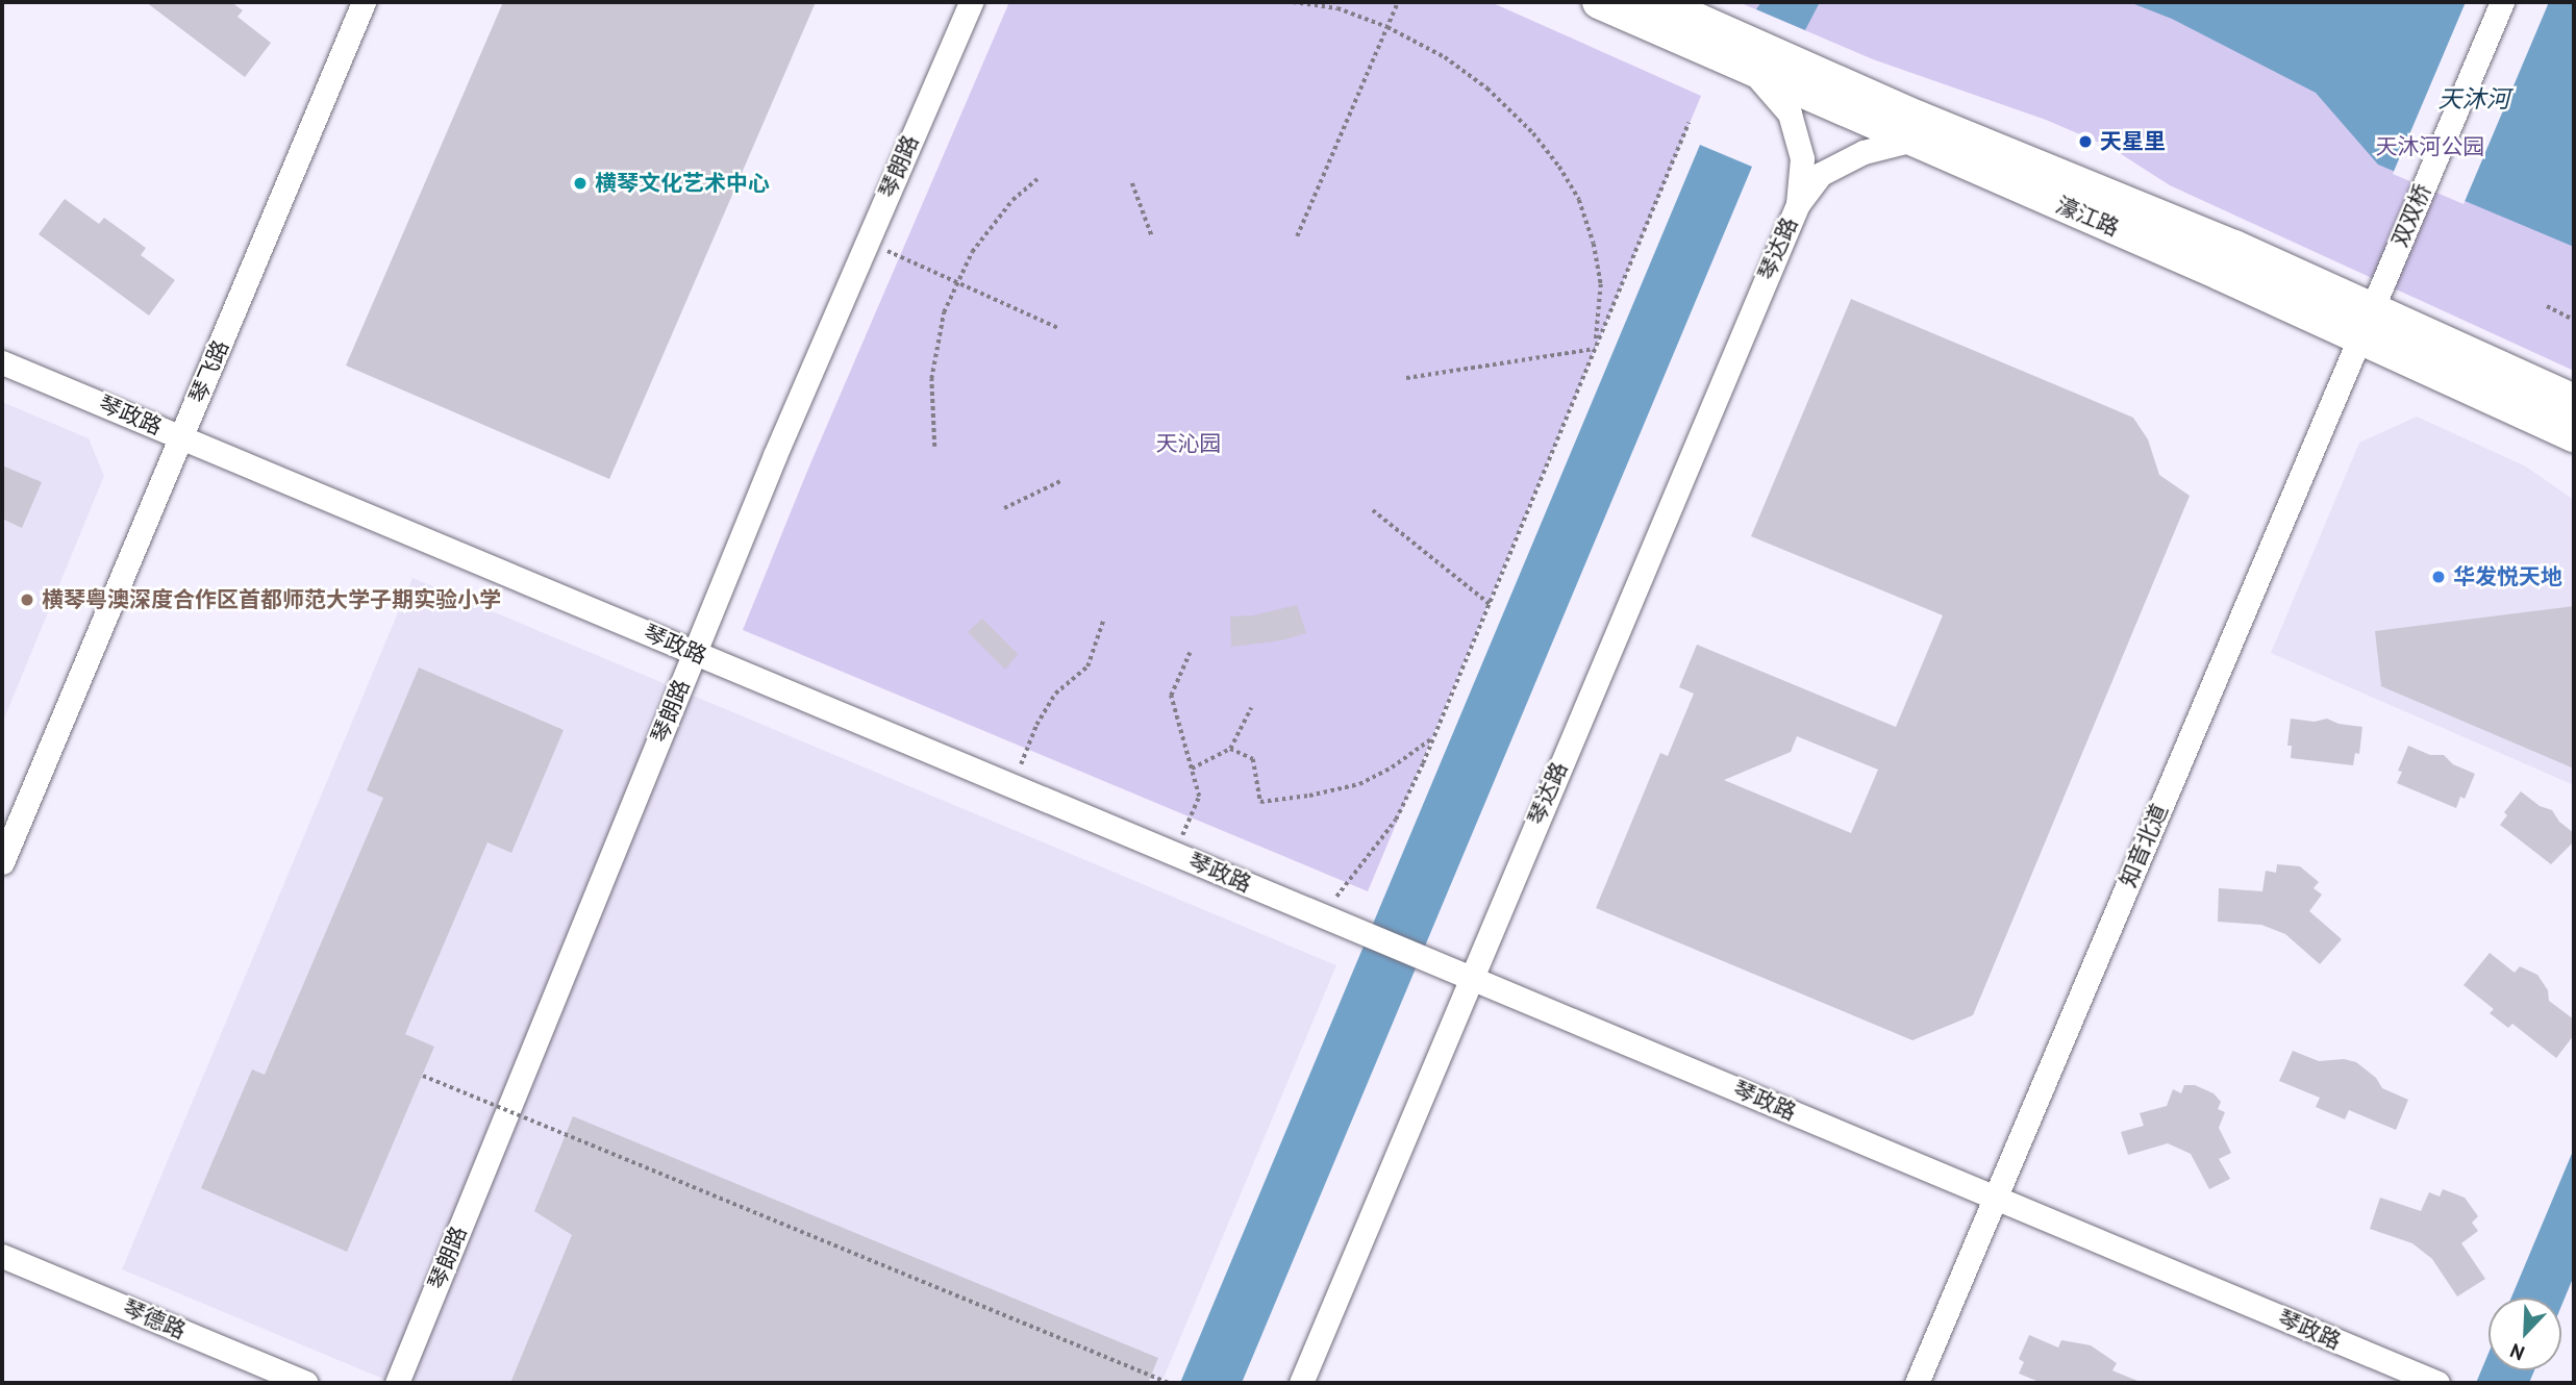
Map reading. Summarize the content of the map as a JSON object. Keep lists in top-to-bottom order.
{
  "streets": {
    "main road": ["濠江路"],
    "street": [
      "琴朗路",
      "双双桥",
      "琴达路",
      "琴飞路",
      "琴政路",
      "知音北道",
      "琴德路"
    ]
  },
  "crossings": [
    ["琴朗路", "琴政路"],
    ["双双桥", "濠江路"],
    ["双双桥", "知音北道"],
    ["濠江路", "知音北道"],
    ["琴达路", "琴政路"],
    ["琴飞路", "琴政路"],
    ["琴政路", "知音北道"]
  ],
  "water": ["天沐河"],
  "parks": ["天沐河公园", "天沁园"],
  "places": [
    "天星里",
    "横琴文化艺术中心",
    "华发悦天地",
    "横琴粤澳深度合作区首都师范大学子期实验小学"
  ],
  "north": "bottom left"
}
